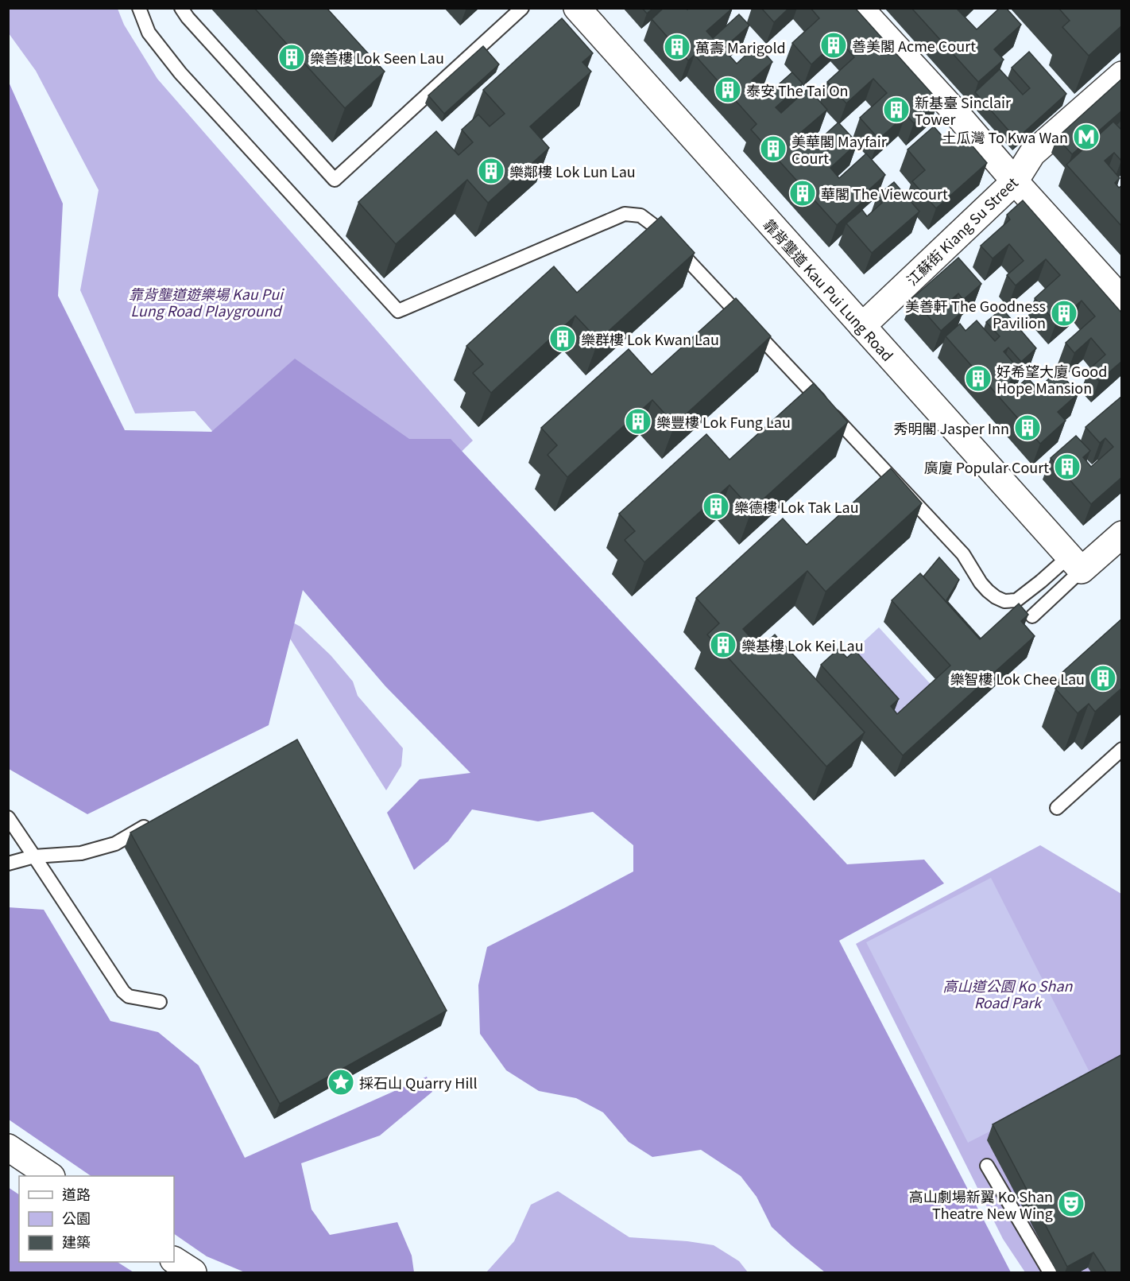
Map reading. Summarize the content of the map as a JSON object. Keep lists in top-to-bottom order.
{
  "streets": {
    "street": ["江蘇街 Kiang Su Street", "靠背壟道 Kau Pui Lung Road"]
  },
  "crossings": [
    ["江蘇街 Kiang Su Street", "靠背壟道 Kau Pui Lung Road"]
  ],
  "parks": ["靠背壟道遊樂場 Kau Pui Lung Road Playground", "高山道公園 Ko Shan Road Park"],
  "places": {
    "building": [
      "善美閣 Acme Court",
      "萬壽 Marigold",
      "樂善樓 Lok Seen Lau",
      "泰安 The Tai On",
      "新基臺 Sinclair Tower",
      "美華閣 Mayfair Court",
      "樂鄰樓 Lok Lun Lau",
      "華閣 The Viewcourt",
      "美善軒 The Goodness Pavilion",
      "樂群樓 Lok Kwan Lau",
      "好希望大廈 Good Hope Mansion",
      "樂豐樓 Lok Fung Lau",
      "秀明閣 Jasper Inn",
      "廣廈 Popular Court",
      "樂德樓 Lok Tak Lau",
      "樂基樓 Lok Kei Lau",
      "樂智樓 Lok Chee Lau"
    ],
    "metro station": ["土瓜灣 To Kwa Wan"],
    "place": ["採石山 Quarry Hill"],
    "theatre": ["高山劇場新翼 Ko Shan Theatre New Wing"]
  },
  "legend": ["道路", "公園", "建築"]
}
